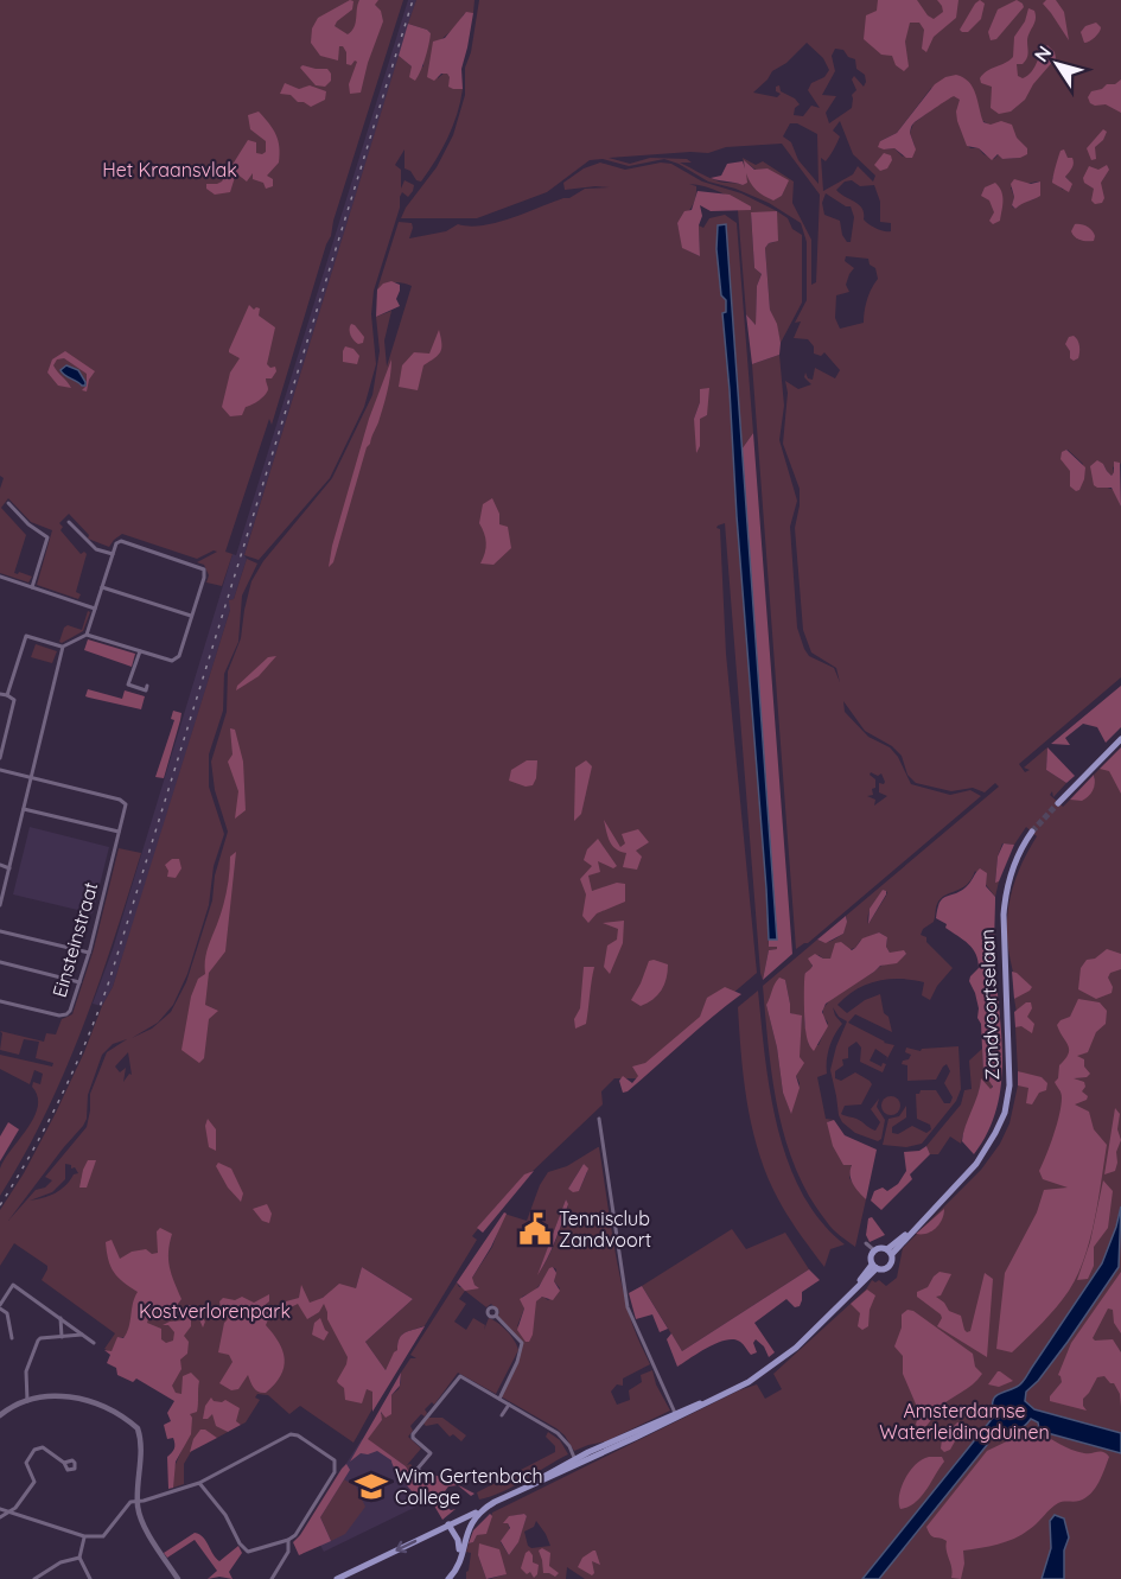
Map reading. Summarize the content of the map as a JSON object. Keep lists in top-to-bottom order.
{
  "streets": {
    "main road": ["Zandvoortselaan"],
    "street": ["Einsteinstraat"]
  },
  "parks": ["Het Kraansvlak", "Kostverlorenpark", "Amsterdamse Waterleidingduinen"],
  "places": {
    "public building": ["Tennisclub Zandvoort"],
    "school or university": ["Wim Gertenbach College"]
  },
  "north": "top left"
}
